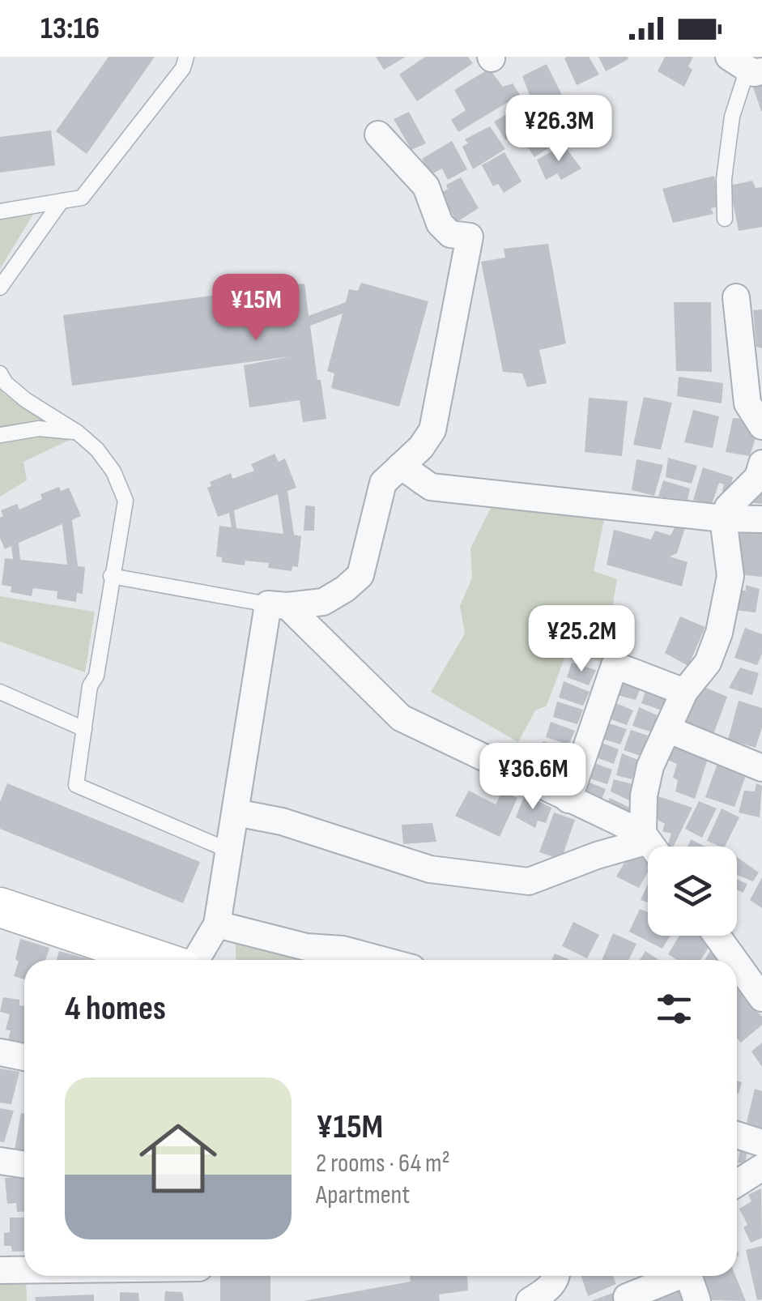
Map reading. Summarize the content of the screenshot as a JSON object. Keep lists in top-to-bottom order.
{
  "page": {
    "status": "13:16",
    "price": [
      "¥26.3M",
      "¥15M",
      "¥25.2M",
      "¥36.6M"
    ],
    "heading": "4 homes",
    "list": [
      {
        "name": "¥15M",
        "note": "2 rooms · 64 m² · Apartment"
      }
    ]
  }
}
